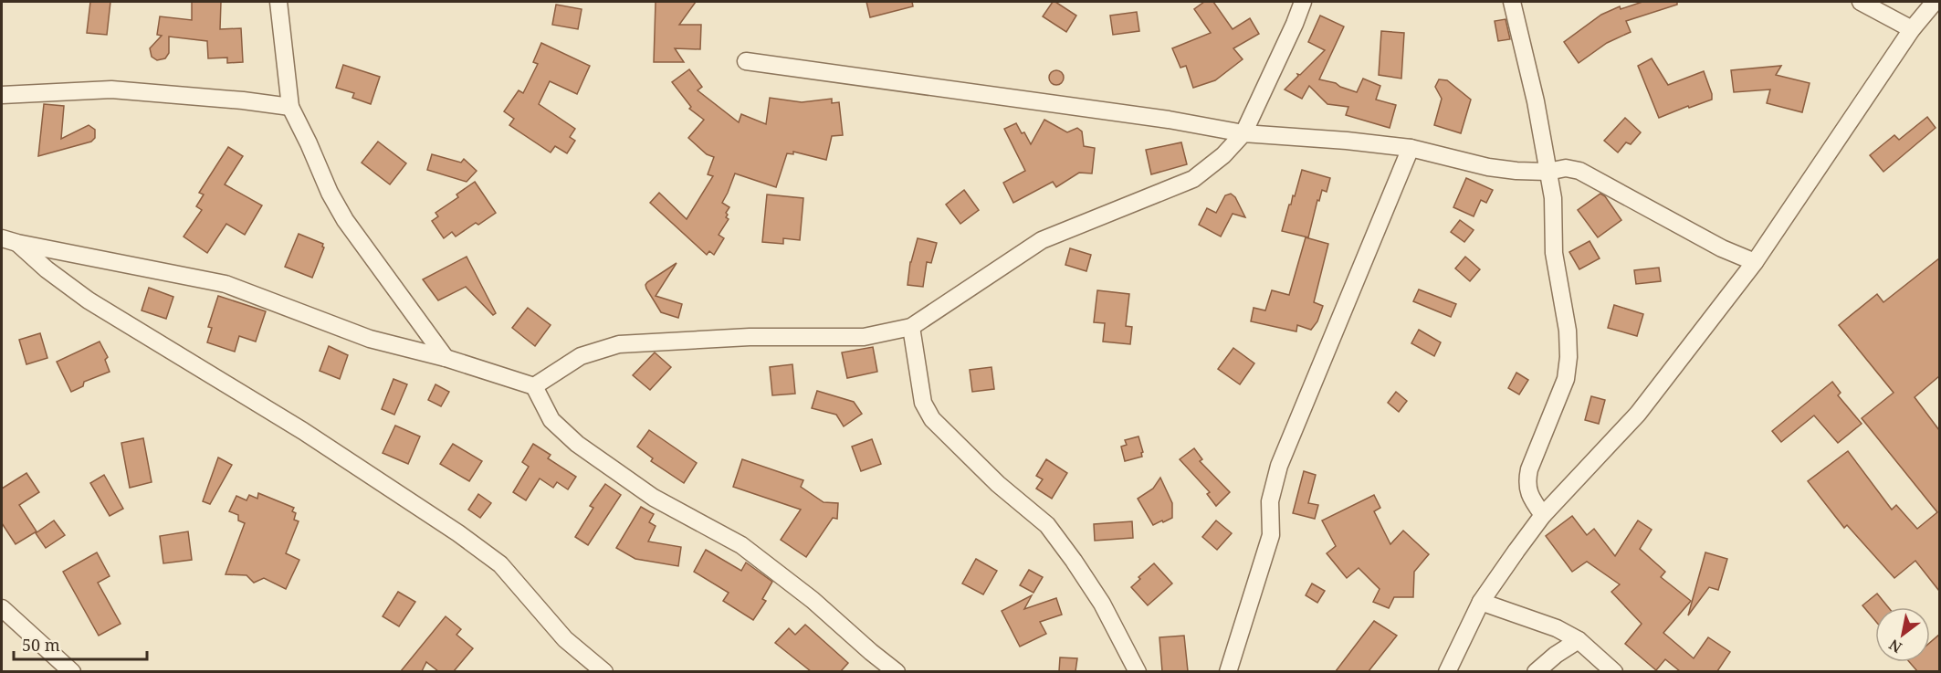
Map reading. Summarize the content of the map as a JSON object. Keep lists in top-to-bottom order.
{
  "scale_bar": "50 m",
  "north": "bottom left"
}
